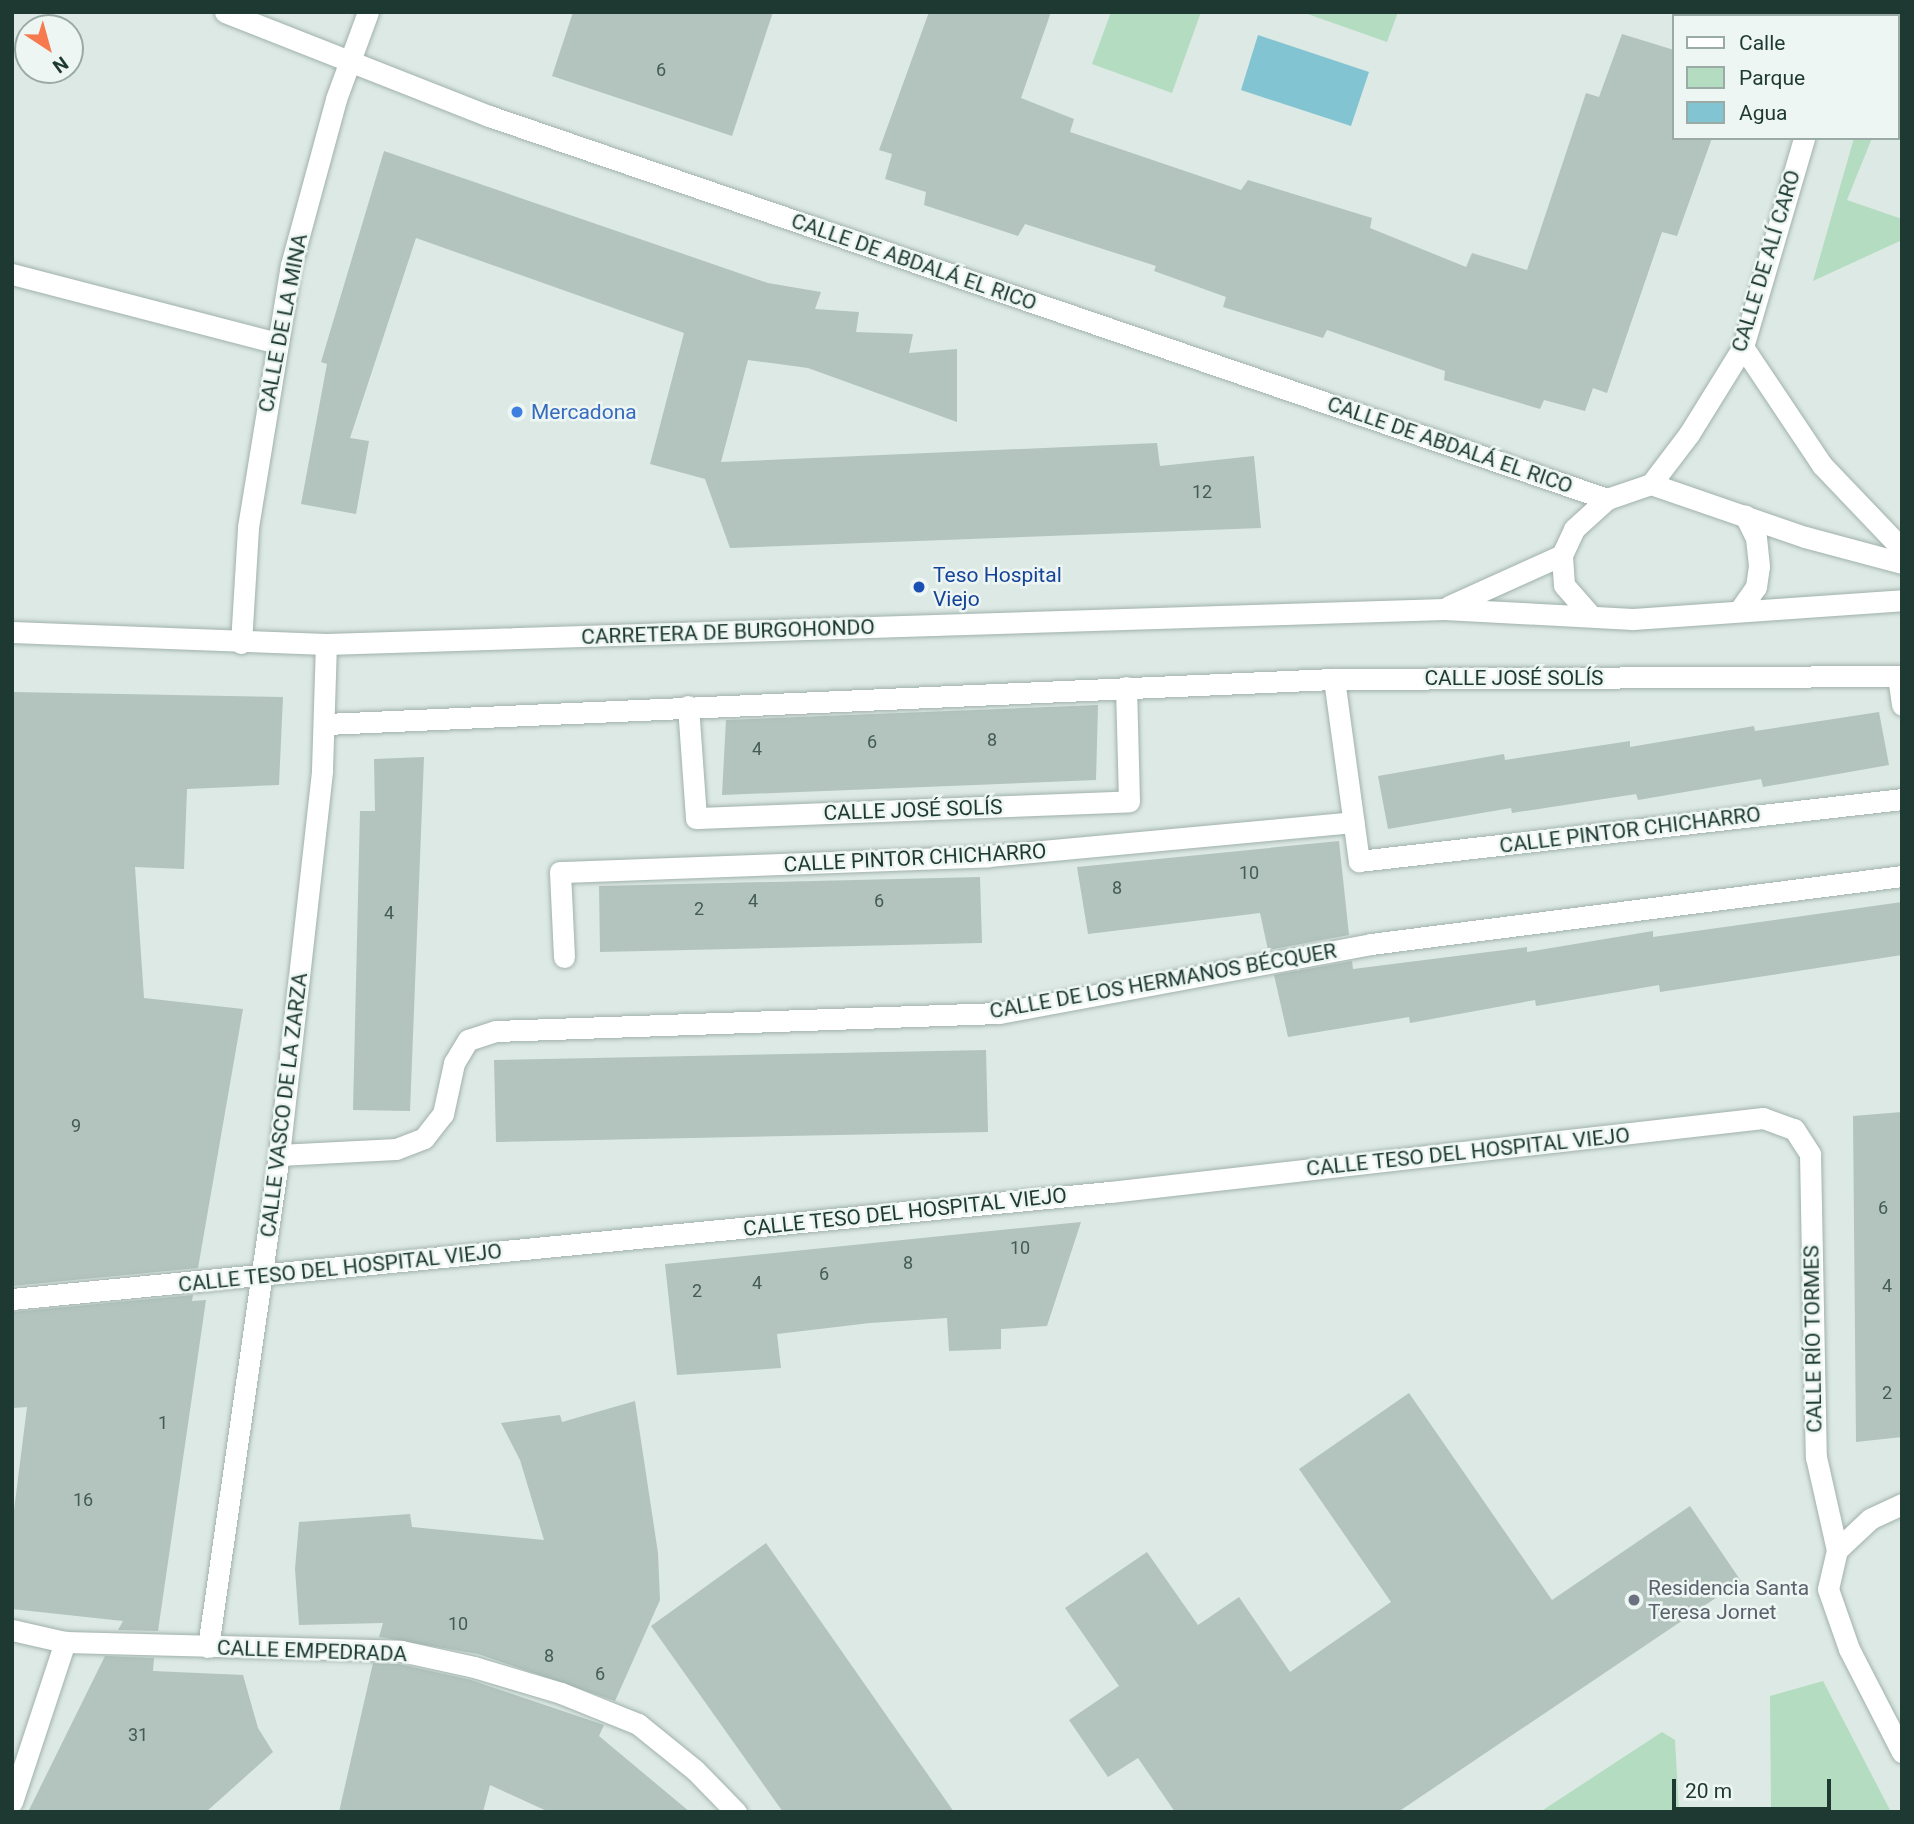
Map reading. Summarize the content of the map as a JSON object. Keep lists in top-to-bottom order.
{
  "streets": {
    "street": [
      "CALLE DE ALÍ CARO",
      "CALLE DE ABDALÁ EL RICO",
      "CALLE DE LA MINA",
      "CARRETERA DE BURGOHONDO",
      "CALLE JOSÉ SOLÍS",
      "CALLE PINTOR CHICHARRO",
      "CALLE DE LOS HERMANOS BÉCQUER",
      "CALLE VASCO DE LA ZARZA",
      "CALLE TESO DEL HOSPITAL VIEJO",
      "CALLE RÍO TORMES",
      "CALLE EMPEDRADA"
    ]
  },
  "crossings": [
    ["CALLE DE ALÍ CARO", "CALLE DE ABDALÁ EL RICO"],
    ["CALLE DE ALÍ CARO", "CARRETERA DE BURGOHONDO"],
    ["CALLE DE ABDALÁ EL RICO", "CALLE DE LA MINA"],
    ["CALLE DE ABDALÁ EL RICO", "CARRETERA DE BURGOHONDO"],
    ["CALLE DE LA MINA", "CARRETERA DE BURGOHONDO"],
    ["CARRETERA DE BURGOHONDO", "CALLE VASCO DE LA ZARZA"],
    ["CALLE JOSÉ SOLÍS", "CALLE VASCO DE LA ZARZA"],
    ["CALLE DE LOS HERMANOS BÉCQUER", "CALLE VASCO DE LA ZARZA"],
    ["CALLE VASCO DE LA ZARZA", "CALLE TESO DEL HOSPITAL VIEJO"],
    ["CALLE VASCO DE LA ZARZA", "CALLE EMPEDRADA"],
    ["CALLE TESO DEL HOSPITAL VIEJO", "CALLE RÍO TORMES"]
  ],
  "places": ["Mercadona", "Teso Hospital Viejo", "Residencia Santa Teresa Jornet"],
  "house_numbers": [
    "6",
    "12",
    "8",
    "6",
    "4",
    "10",
    "8",
    "4",
    "6",
    "2",
    "4",
    "9",
    "6",
    "10",
    "8",
    "6",
    "4",
    "4",
    "2",
    "2",
    "1",
    "16",
    "10",
    "8",
    "6",
    "31"
  ],
  "legend": ["Calle", "Parque", "Agua"],
  "scale_bar": "20 m",
  "north": "bottom right"
}
